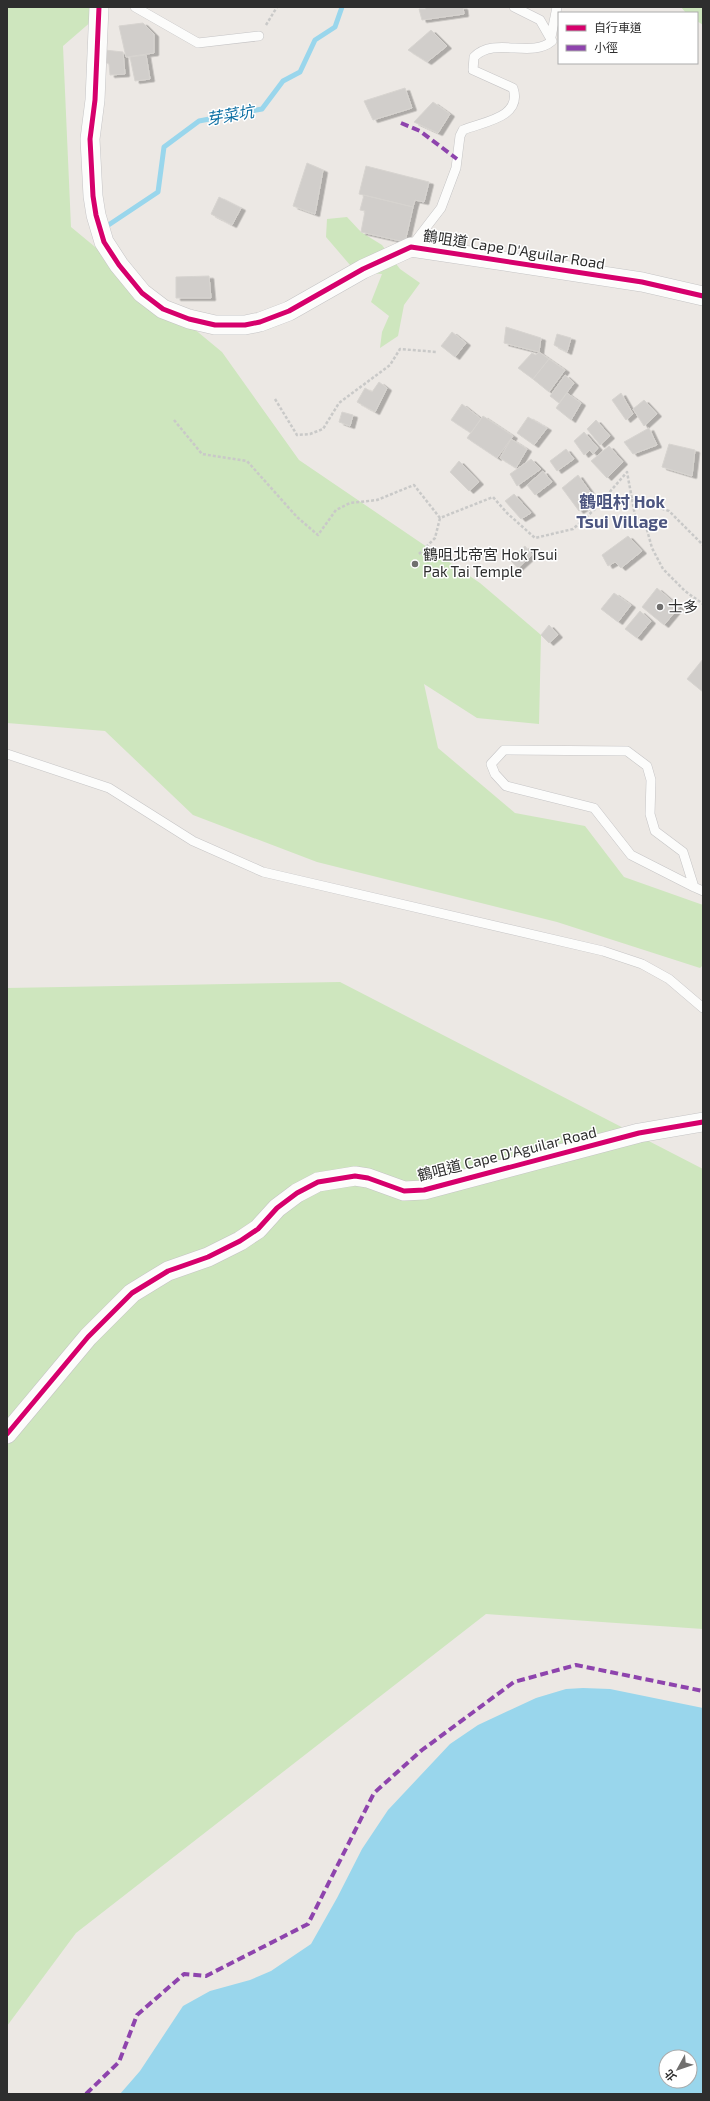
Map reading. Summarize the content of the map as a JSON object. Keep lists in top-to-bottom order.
{
  "streets": {
    "street": ["鶴咀道 Cape D'Aguilar Road"]
  },
  "districts": ["鶴咀村 Hok Tsui Village"],
  "water": ["芽菜坑"],
  "places": ["鶴咀北帝宮 Hok Tsui Pak Tai Temple", "士多"],
  "legend": ["自行車道", "小徑"],
  "north": "bottom left"
}
